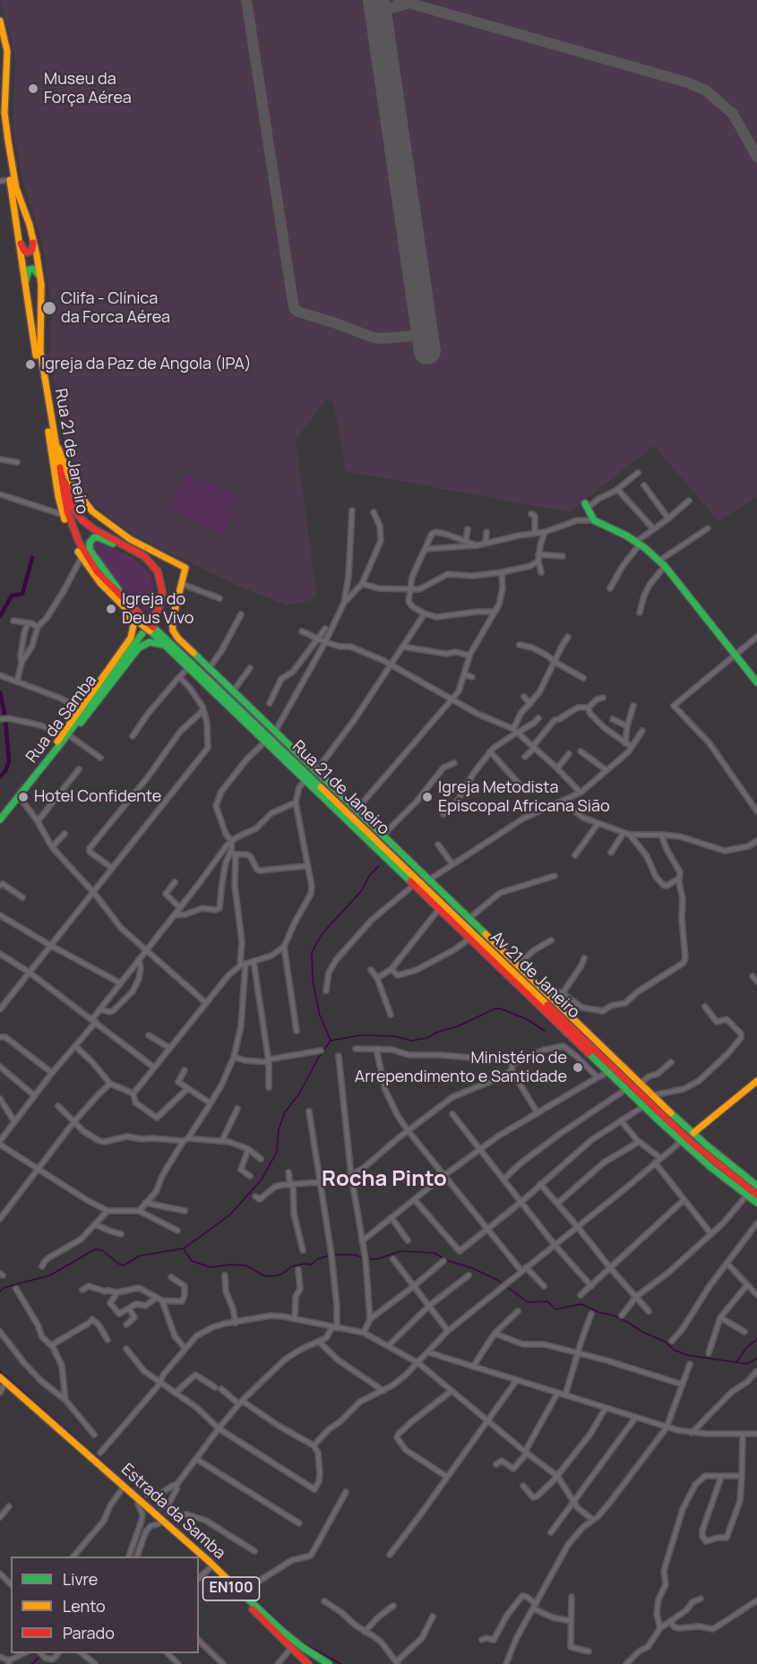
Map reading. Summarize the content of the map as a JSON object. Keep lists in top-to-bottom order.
{
  "streets": {
    "main road": [
      "Rua 21 de Janeiro",
      "Rua da Samba",
      "Av 21 de Janeiro",
      "Estrada da Samba",
      "EN100"
    ]
  },
  "crossings": [
    ["Rua 21 de Janeiro", "Rua da Samba"],
    ["Rua 21 de Janeiro", "Av 21 de Janeiro"]
  ],
  "districts": ["Rocha Pinto"],
  "places": [
    "Museu da Força Aérea",
    "Clifa - Clínica da Forca Aérea",
    "Igreja da Paz de Angola (IPA)",
    "Igreja do Deus Vivo",
    "Hotel Confidente",
    "Igreja Metodista Episcopal Africana Sião",
    "Ministério de Arrependimento e Santidade"
  ],
  "legend": ["Livre", "Lento", "Parado"]
}
